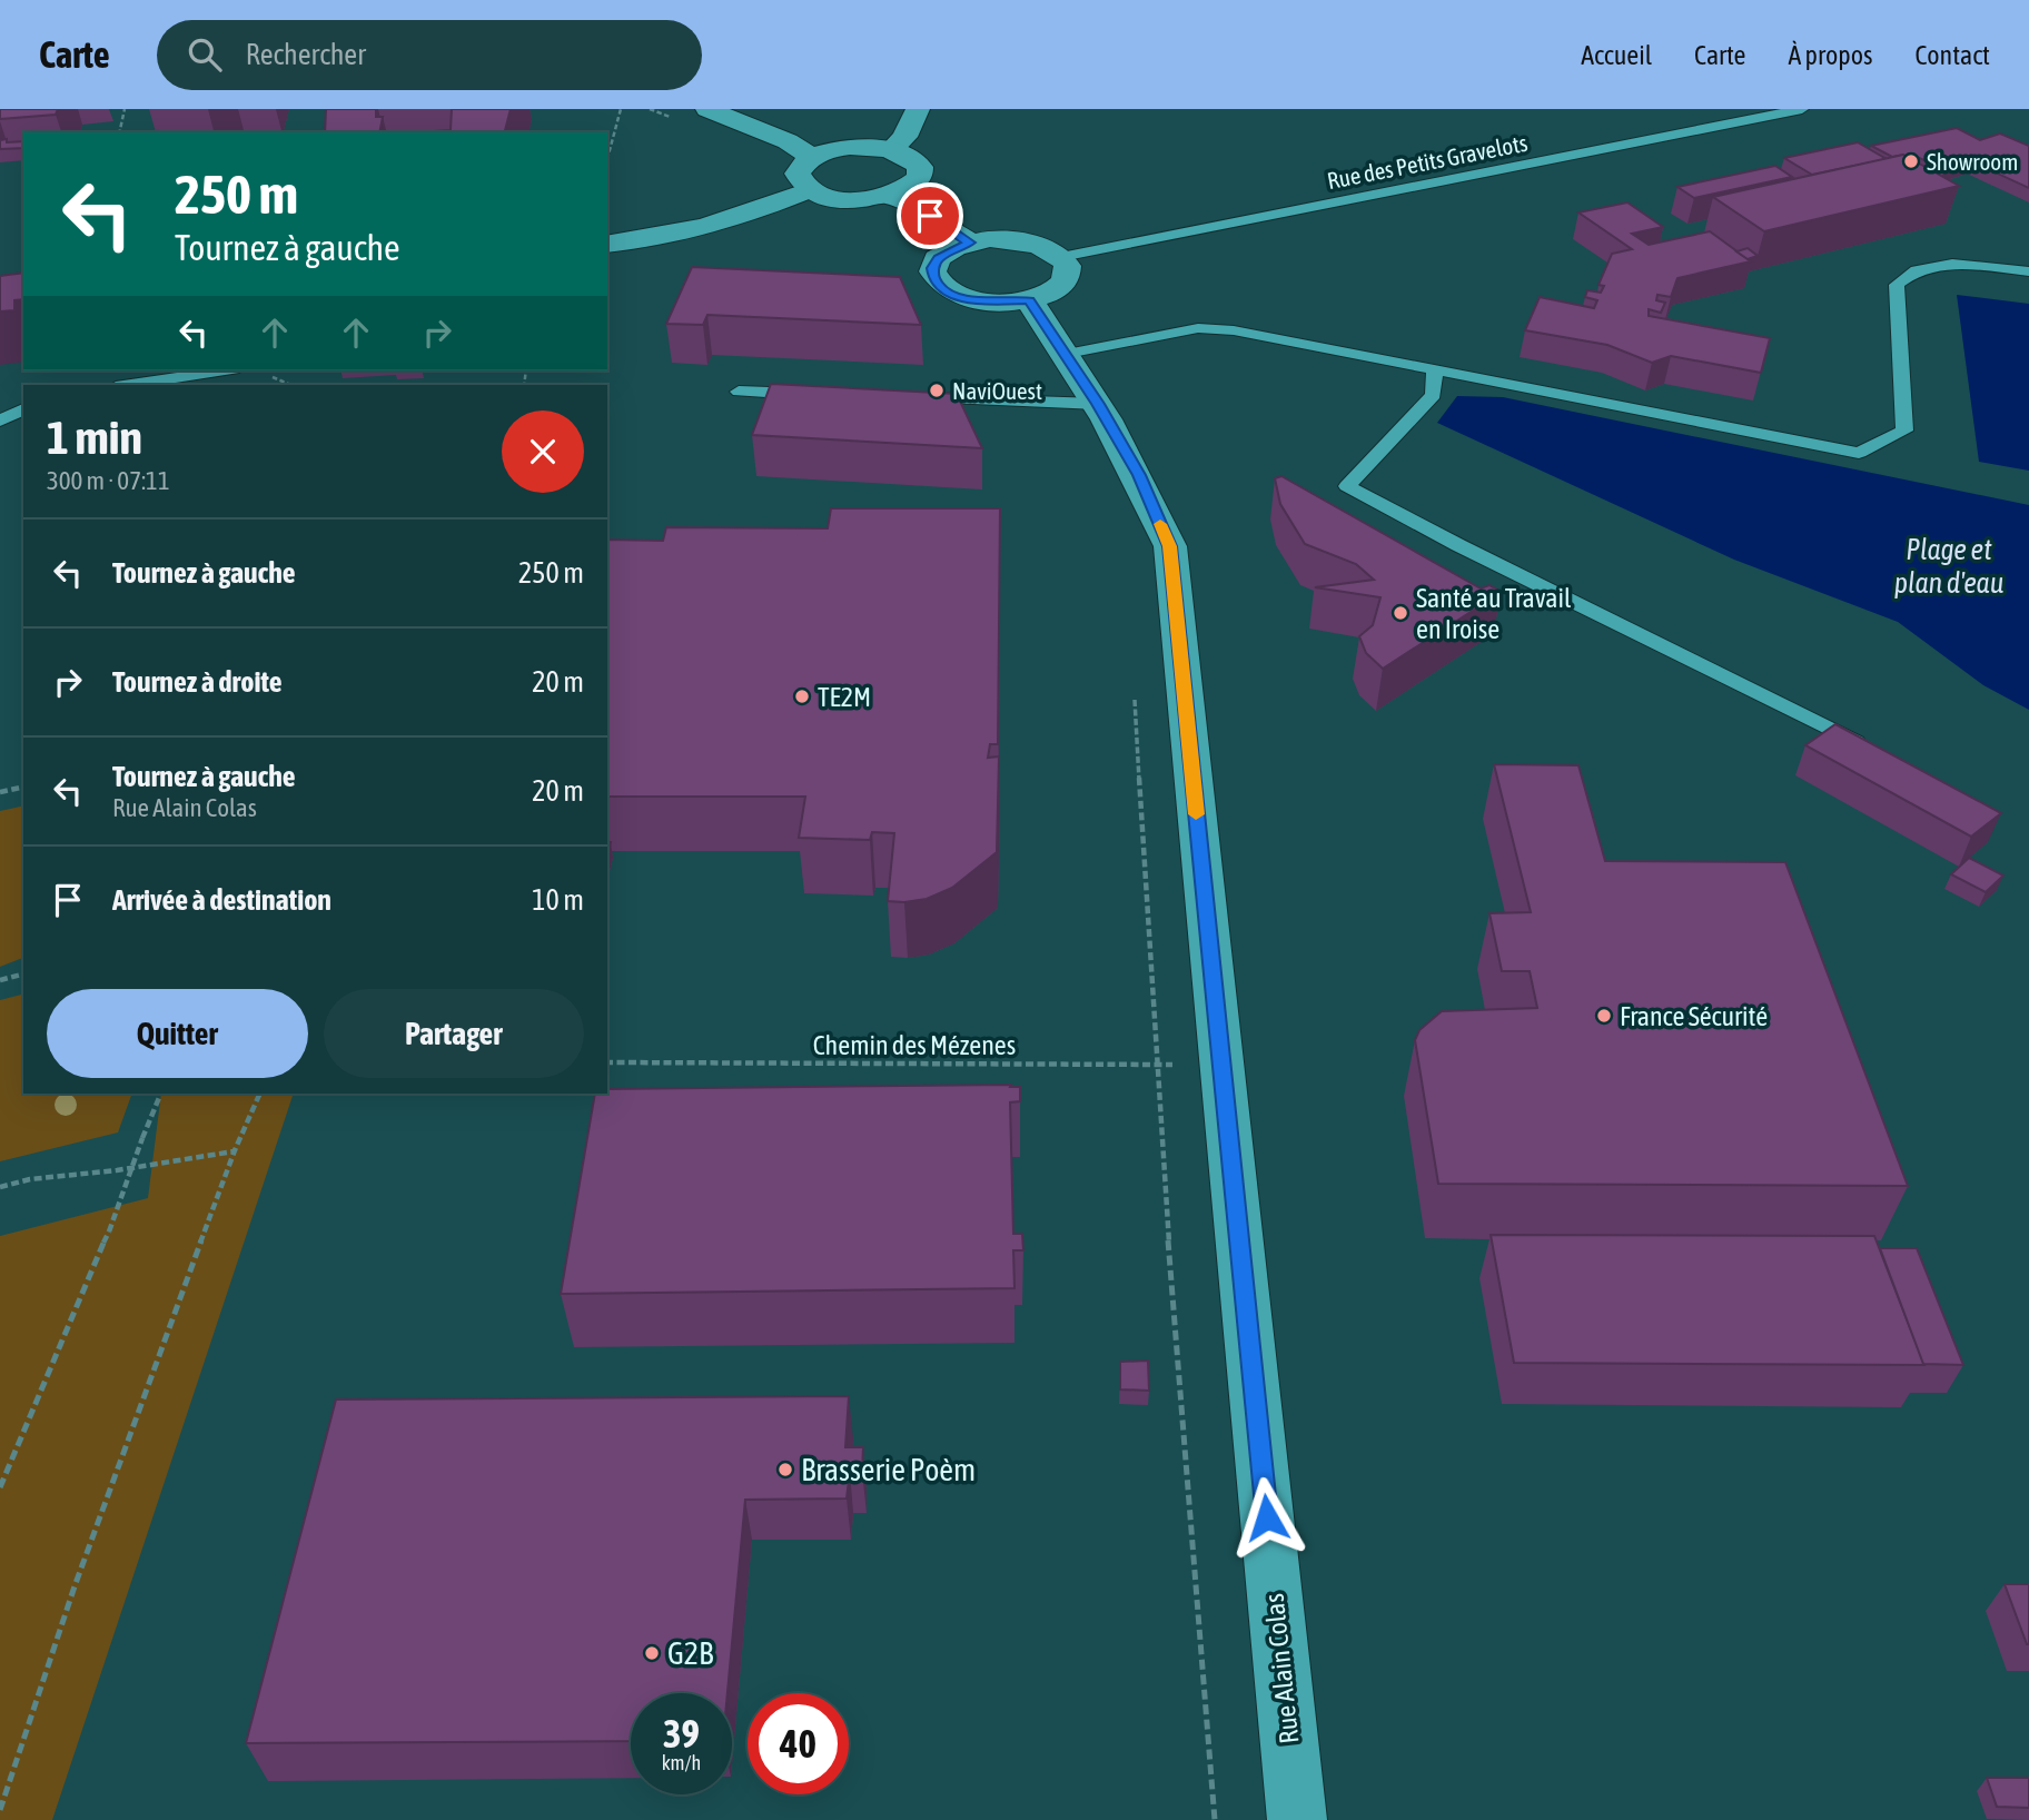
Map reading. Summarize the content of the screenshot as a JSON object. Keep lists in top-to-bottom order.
{
  "streets": {
    "street": ["Rue Alain Colas"],
    "lane": ["Rue des Petits Gravelots"],
    "path": ["Chemin des Mézenes"]
  },
  "crossings": [
    ["Chemin des Mézenes", "Rue Alain Colas"]
  ],
  "water": ["Plage et plan d'eau"],
  "places": [
    "Showroom",
    "NaviOuest",
    "Santé au Travail en Iroise",
    "TE2M",
    "France Sécurité",
    "Brasserie Poèm",
    "G2B"
  ],
  "page": {
    "header": "Carte",
    "search": "Rechercher",
    "nav": [
      "Accueil",
      "Carte",
      "À propos",
      "Contact"
    ],
    "turn": ["250 m", "Tournez à gauche"],
    "heading": ["1 min", "300 m · 07:11"],
    "list": [
      {
        "name": "Tournez à gauche",
        "value": "250 m"
      },
      {
        "name": "Tournez à droite",
        "value": "20 m"
      },
      {
        "name": "Tournez à gauche",
        "note": "Rue Alain Colas",
        "value": "20 m"
      },
      {
        "name": "Arrivée à destination",
        "value": "10 m"
      }
    ],
    "buttons": ["Quitter", "Partager"],
    "speed": "39 km/h",
    "limit": "40"
  }
}
